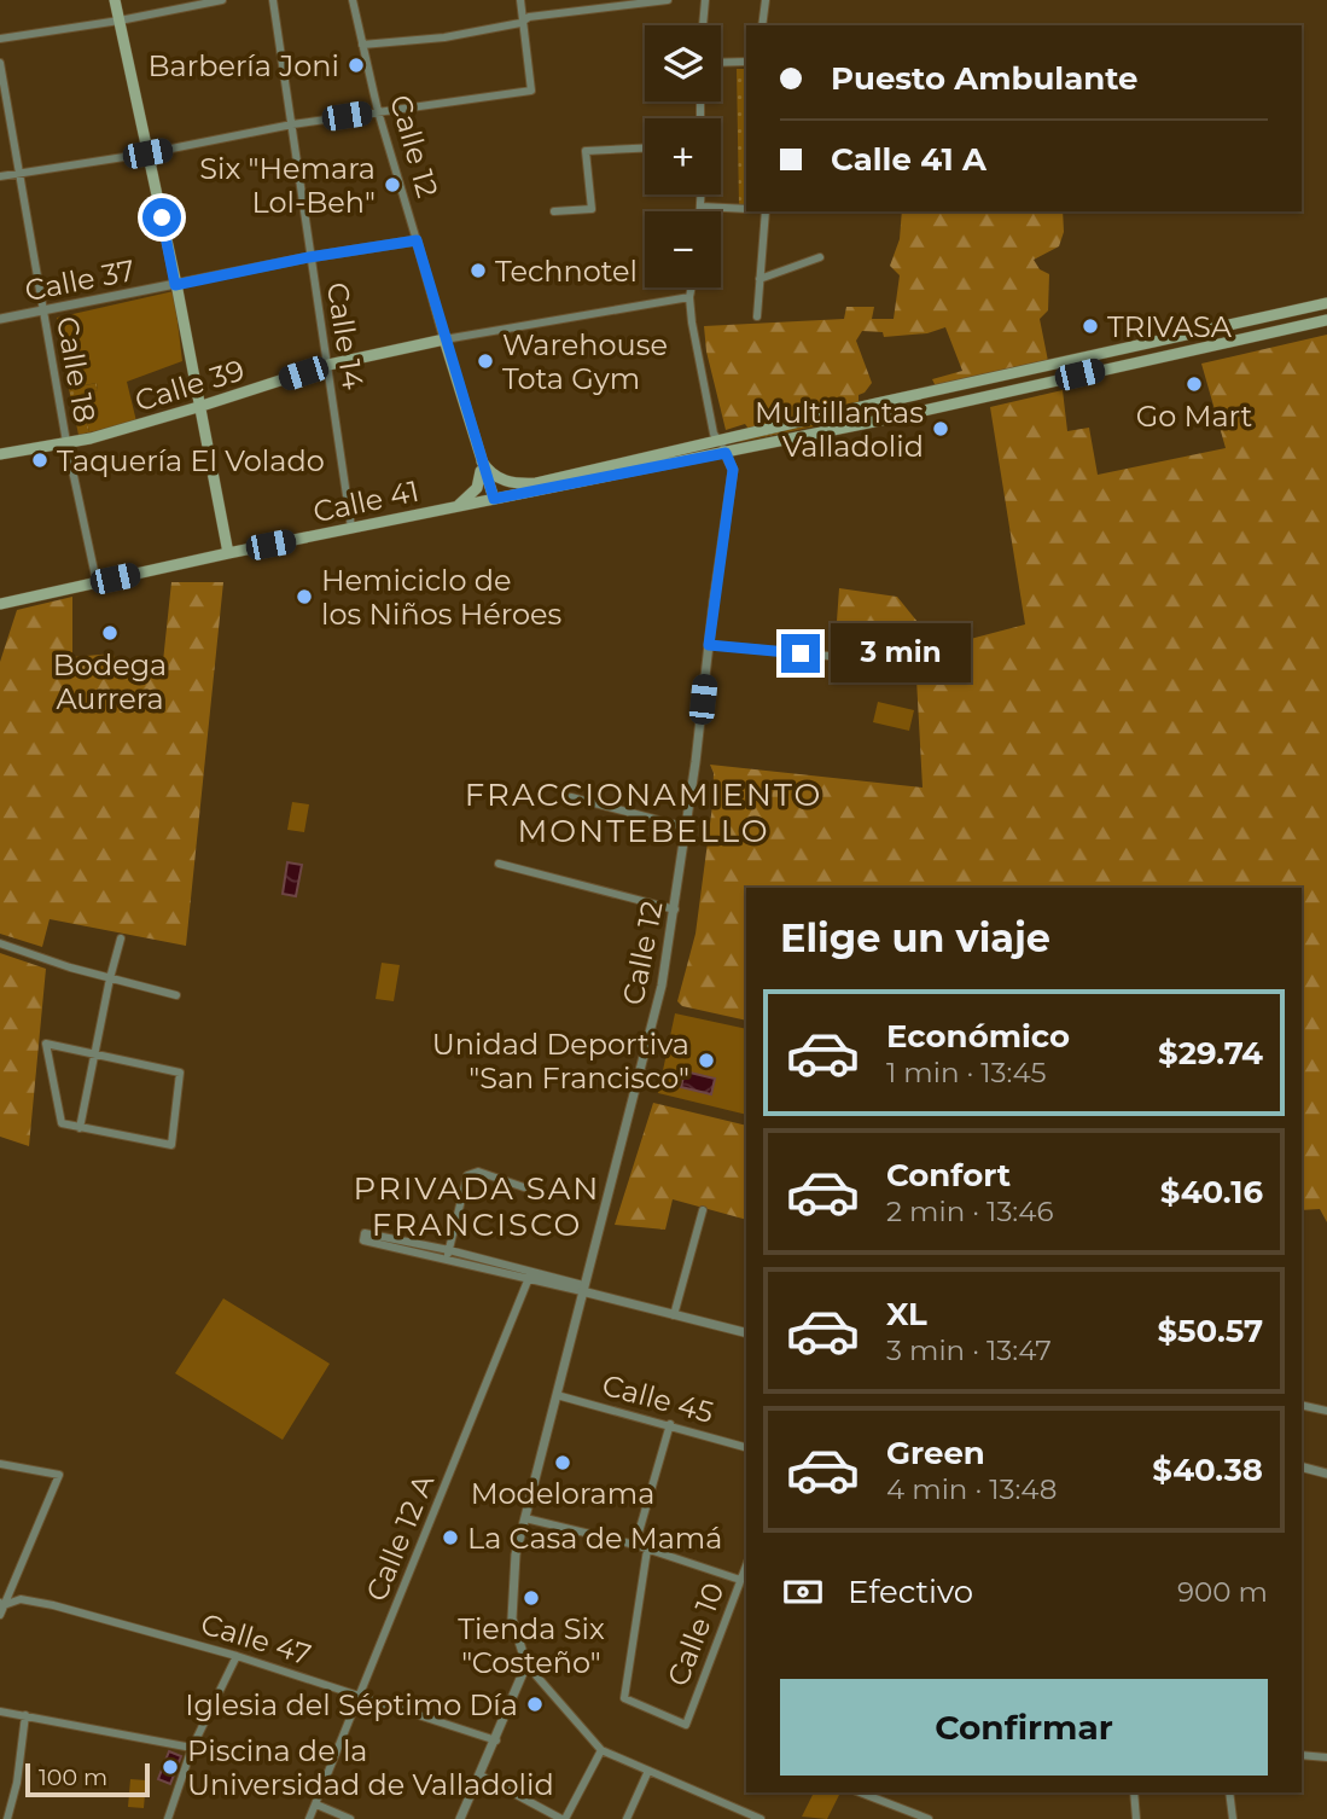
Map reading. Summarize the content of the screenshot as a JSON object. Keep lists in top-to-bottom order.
{
  "streets": {
    "main road": ["Calle 12", "Calle 39", "Calle 41"],
    "street": [
      "Calle 37",
      "Calle 14",
      "Calle 18",
      "Calle 45",
      "Calle 12 A",
      "Calle 10",
      "Calle 47"
    ]
  },
  "crossings": [
    ["Calle 12", "Calle 37"],
    ["Calle 12", "Calle 39"],
    ["Calle 12", "Calle 41"],
    ["Calle 12", "Calle 45"],
    ["Calle 37", "Calle 14"],
    ["Calle 37", "Calle 18"],
    ["Calle 14", "Calle 39"],
    ["Calle 14", "Calle 41"],
    ["Calle 18", "Calle 39"],
    ["Calle 18", "Calle 41"],
    ["Calle 12 A", "Calle 47"]
  ],
  "districts": ["FRACCIONAMIENTO MONTEBELLO", "PRIVADA SAN FRANCISCO"],
  "places": [
    "Barbería Joni",
    "Six \"Hemara Lol-Beh\"",
    "Technotel",
    "TRIVASA",
    "Warehouse Tota Gym",
    "Go Mart",
    "Multillantas Valladolid",
    "Taquería El Volado",
    "Hemiciclo de los Niños Héroes",
    "Bodega Aurrera",
    "Unidad Deportiva \"San Francisco\"",
    "Modelorama",
    "La Casa de Mamá",
    "Tienda Six \"Costeño\"",
    "Iglesia del Séptimo Día",
    "Piscina de la Universidad de Valladolid"
  ],
  "scale_bar": "100 m",
  "page": {
    "map_buttons": ["+", "−"],
    "banner": ["Puesto Ambulante", "Calle 41 A"],
    "bubble": "3 min",
    "heading": "Elige un viaje",
    "list": [
      {
        "name": "Económico",
        "note": "1 min · 13:45",
        "value": "$29.74"
      },
      {
        "name": "Confort",
        "note": "2 min · 13:46",
        "value": "$40.16"
      },
      {
        "name": "XL",
        "note": "3 min · 13:47",
        "value": "$50.57"
      },
      {
        "name": "Green",
        "note": "4 min · 13:48",
        "value": "$40.38"
      }
    ],
    "pay": ["Efectivo", "900 m"],
    "buttons": "Confirmar",
    "scale": "100 m"
  }
}
